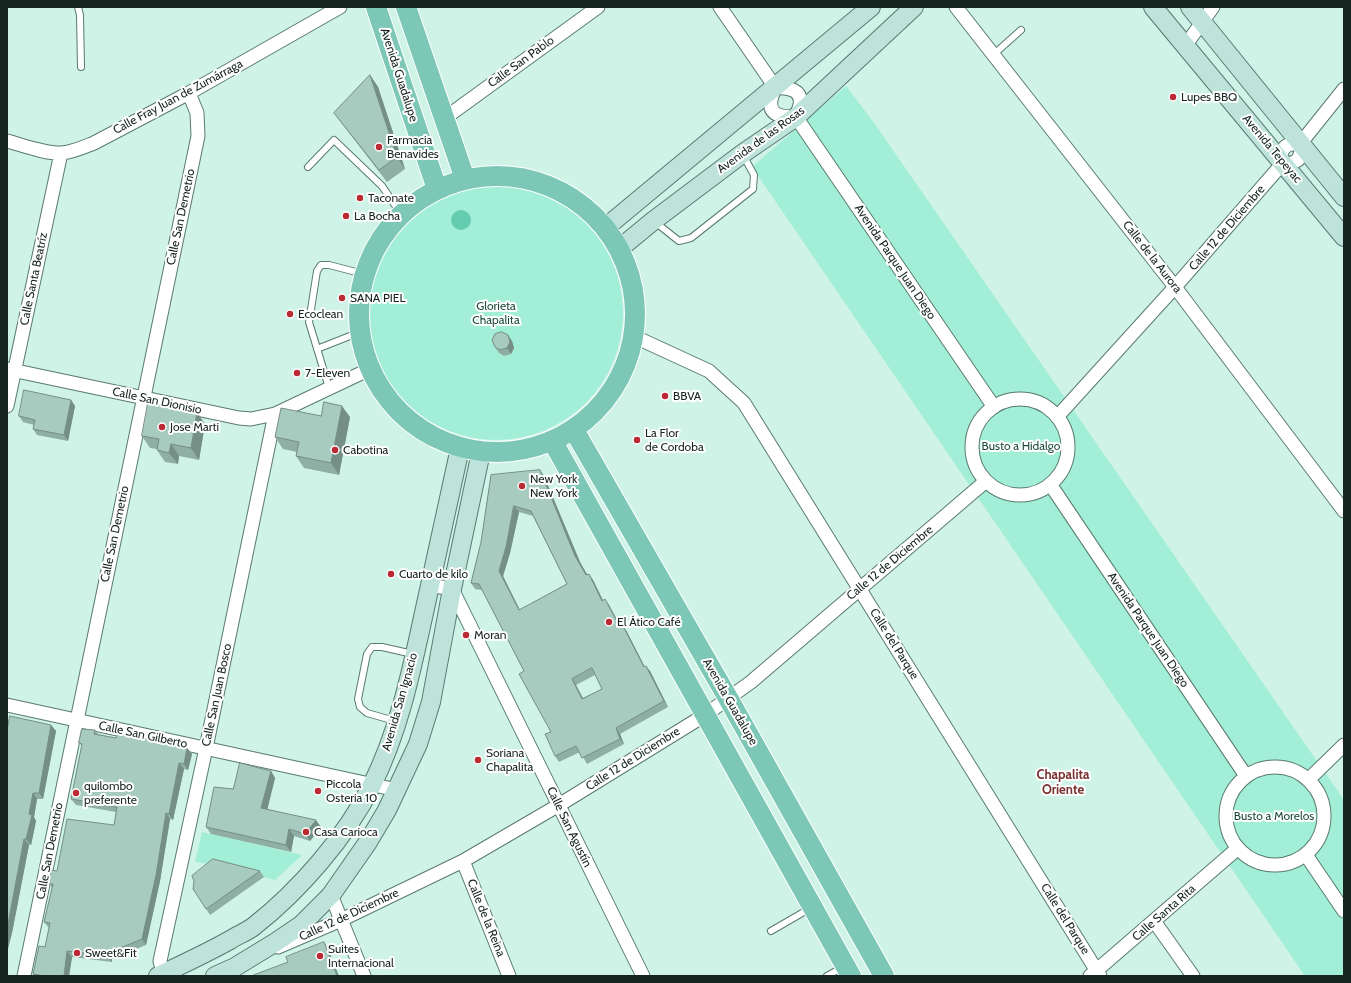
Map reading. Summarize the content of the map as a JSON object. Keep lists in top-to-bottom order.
{
  "streets": {
    "main road": ["Avenida Guadalupe"],
    "street": [
      "Calle San Pablo",
      "Calle Fray Juan de Zumárraga",
      "Avenida de las Rosas",
      "Avenida Tepeyac",
      "Calle San Demetrio",
      "Calle 12 de Diciembre",
      "Calle de la Aurora",
      "Avenida Parque Juan Diego",
      "Calle Santa Beatríz",
      "Calle San Dionisio",
      "Calle del Parque",
      "Calle San Juan Bosco",
      "Avenida San Ignacio",
      "Calle San Gilberto",
      "Calle San Agustín",
      "Calle Santa Rita",
      "Calle de la Reina"
    ]
  },
  "crossings": [
    ["Avenida Guadalupe", "Calle 12 de Diciembre"],
    ["Calle Fray Juan de Zumárraga", "Calle San Demetrio"],
    ["Calle Fray Juan de Zumárraga", "Calle Santa Beatríz"],
    ["Avenida de las Rosas", "Avenida Parque Juan Diego"],
    ["Avenida Tepeyac", "Calle 12 de Diciembre"],
    ["Calle San Demetrio", "Calle San Dionisio"],
    ["Calle San Demetrio", "Calle San Gilberto"],
    ["Calle 12 de Diciembre", "Calle de la Aurora"],
    ["Calle 12 de Diciembre", "Avenida Parque Juan Diego"],
    ["Calle 12 de Diciembre", "Calle del Parque"],
    ["Calle 12 de Diciembre", "Calle San Agustín"],
    ["Calle 12 de Diciembre", "Calle de la Reina"],
    ["Avenida Parque Juan Diego", "Calle Santa Rita"],
    ["Calle Santa Beatríz", "Calle San Dionisio"],
    ["Calle San Dionisio", "Calle San Juan Bosco"],
    ["Calle del Parque", "Calle Santa Rita"],
    ["Calle San Juan Bosco", "Avenida San Ignacio"],
    ["Calle San Juan Bosco", "Calle San Gilberto"],
    ["Avenida San Ignacio", "Calle San Gilberto"]
  ],
  "districts": ["Chapalita Oriente"],
  "parks": ["Glorieta Chapalita", "Busto a Hidalgo", "Busto a Morelos"],
  "places": [
    "Lupes BBQ",
    "Farmacia Benavides",
    "Taconate",
    "La Bocha",
    "SANA PIEL",
    "Ecoclean",
    "7-Eleven",
    "BBVA",
    "Jose Marti",
    "La Flor de Cordoba",
    "Cabotina",
    "New York New York",
    "Cuarto de kilo",
    "El Ático Café",
    "Moran",
    "Soriana Chapalita",
    "Piccola Osteria 10",
    "quilombo preferente",
    "Casa Carioca",
    "Sweet&Fit",
    "Suites Internacional"
  ]
}
